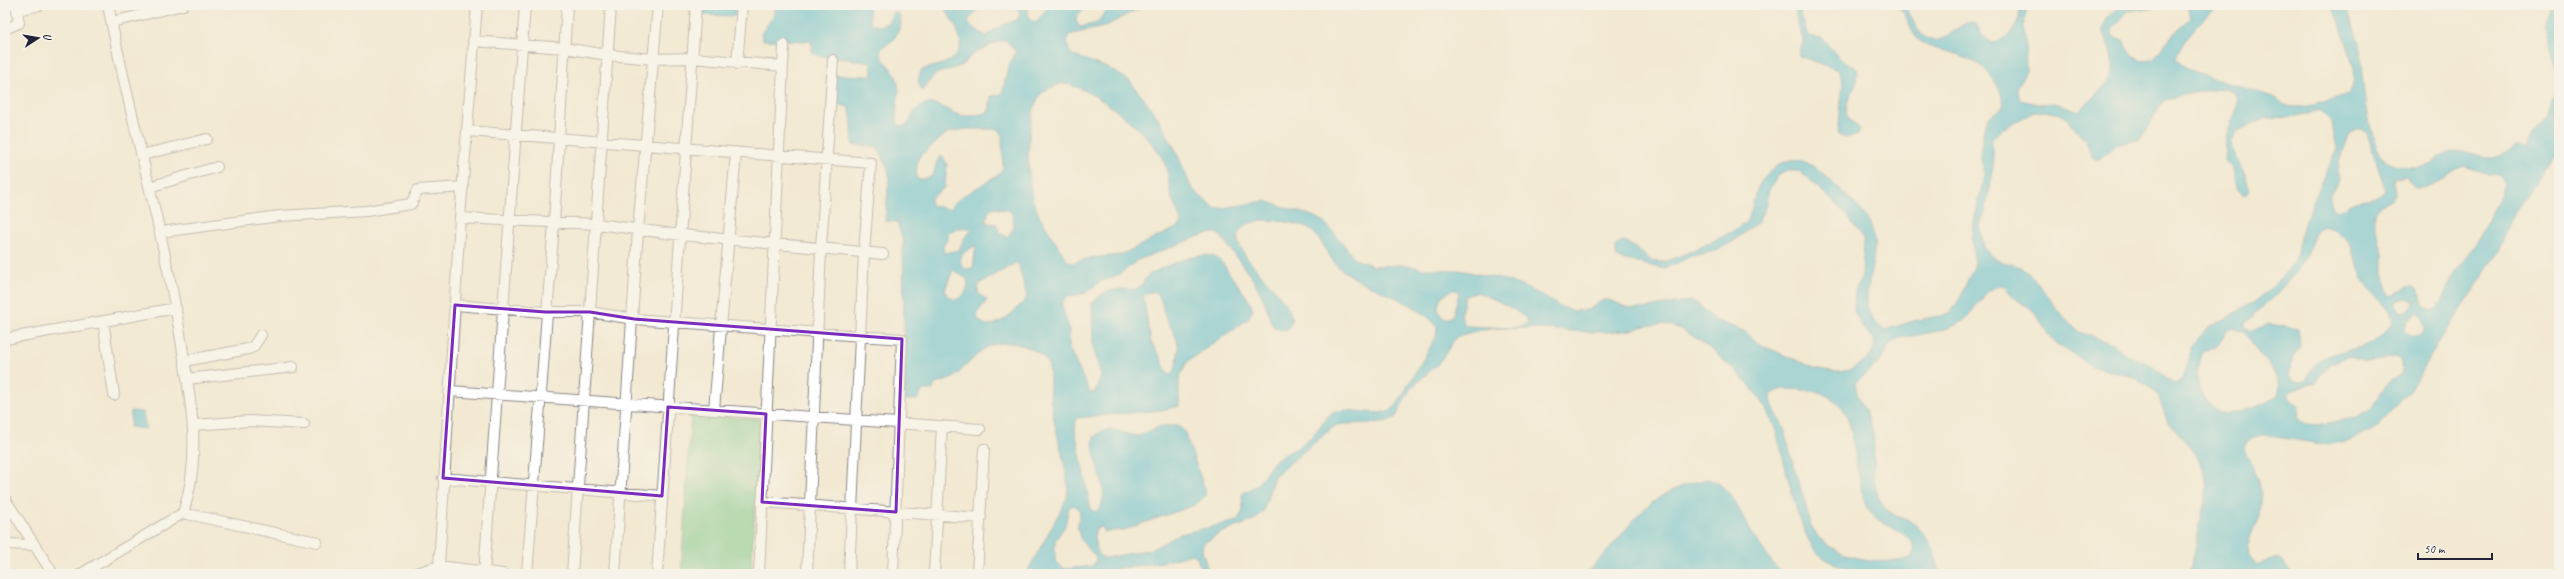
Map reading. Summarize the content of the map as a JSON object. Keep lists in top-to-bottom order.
{
  "scale_bar": "50 m",
  "north": "right"
}
